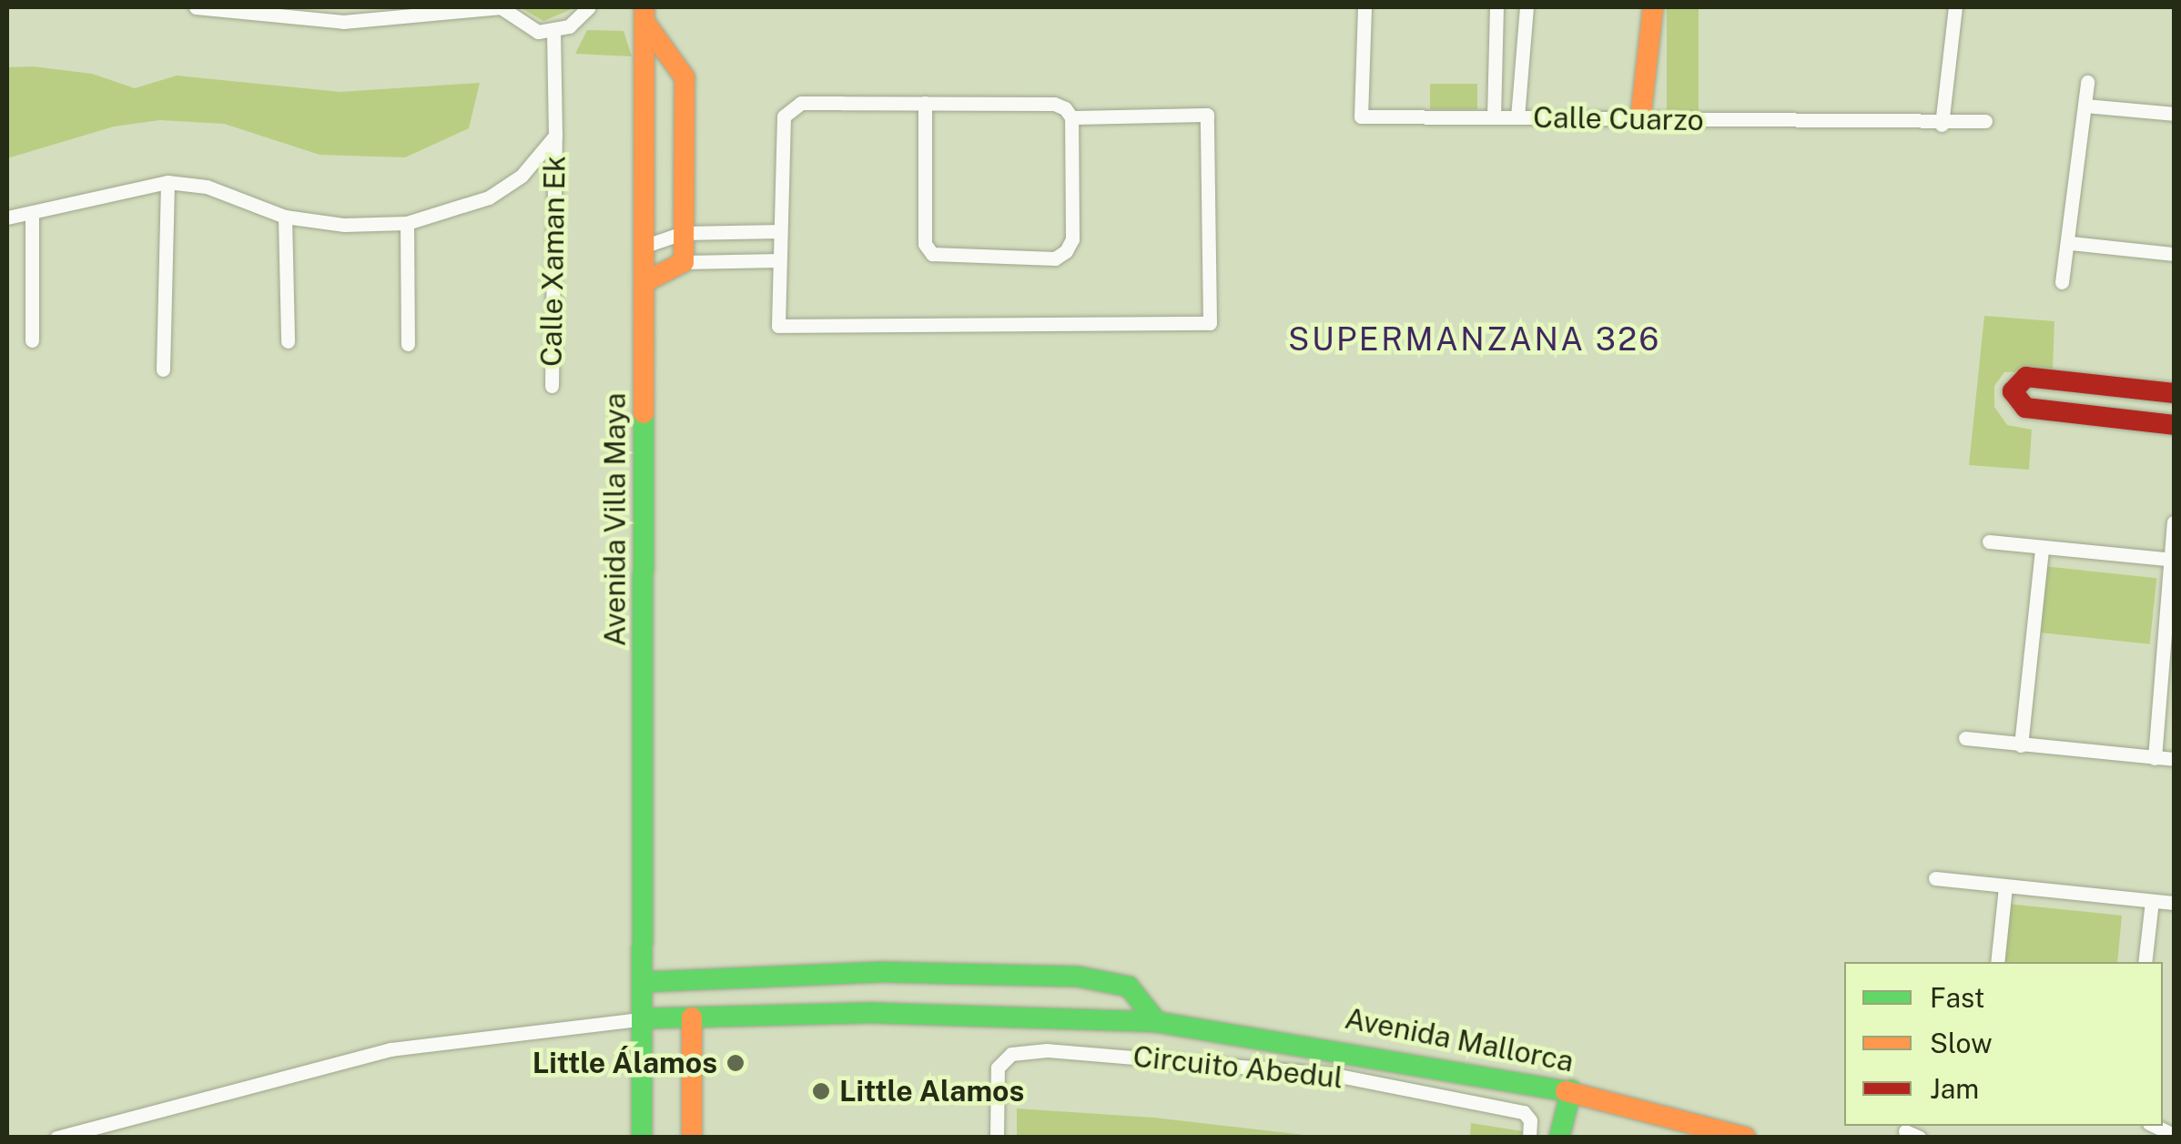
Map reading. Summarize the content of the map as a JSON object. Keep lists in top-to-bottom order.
{
  "streets": {
    "main road": ["Avenida Villa Maya", "Avenida Mallorca"],
    "street": ["Calle Cuarzo", "Calle Xaman Ek", "Circuito Abedul"]
  },
  "crossings": [
    ["Avenida Villa Maya", "Avenida Mallorca"]
  ],
  "districts": ["SUPERMANZANA 326"],
  "places": ["Little Álamos", "Little Alamos"],
  "legend": ["Fast", "Slow", "Jam"]
}
